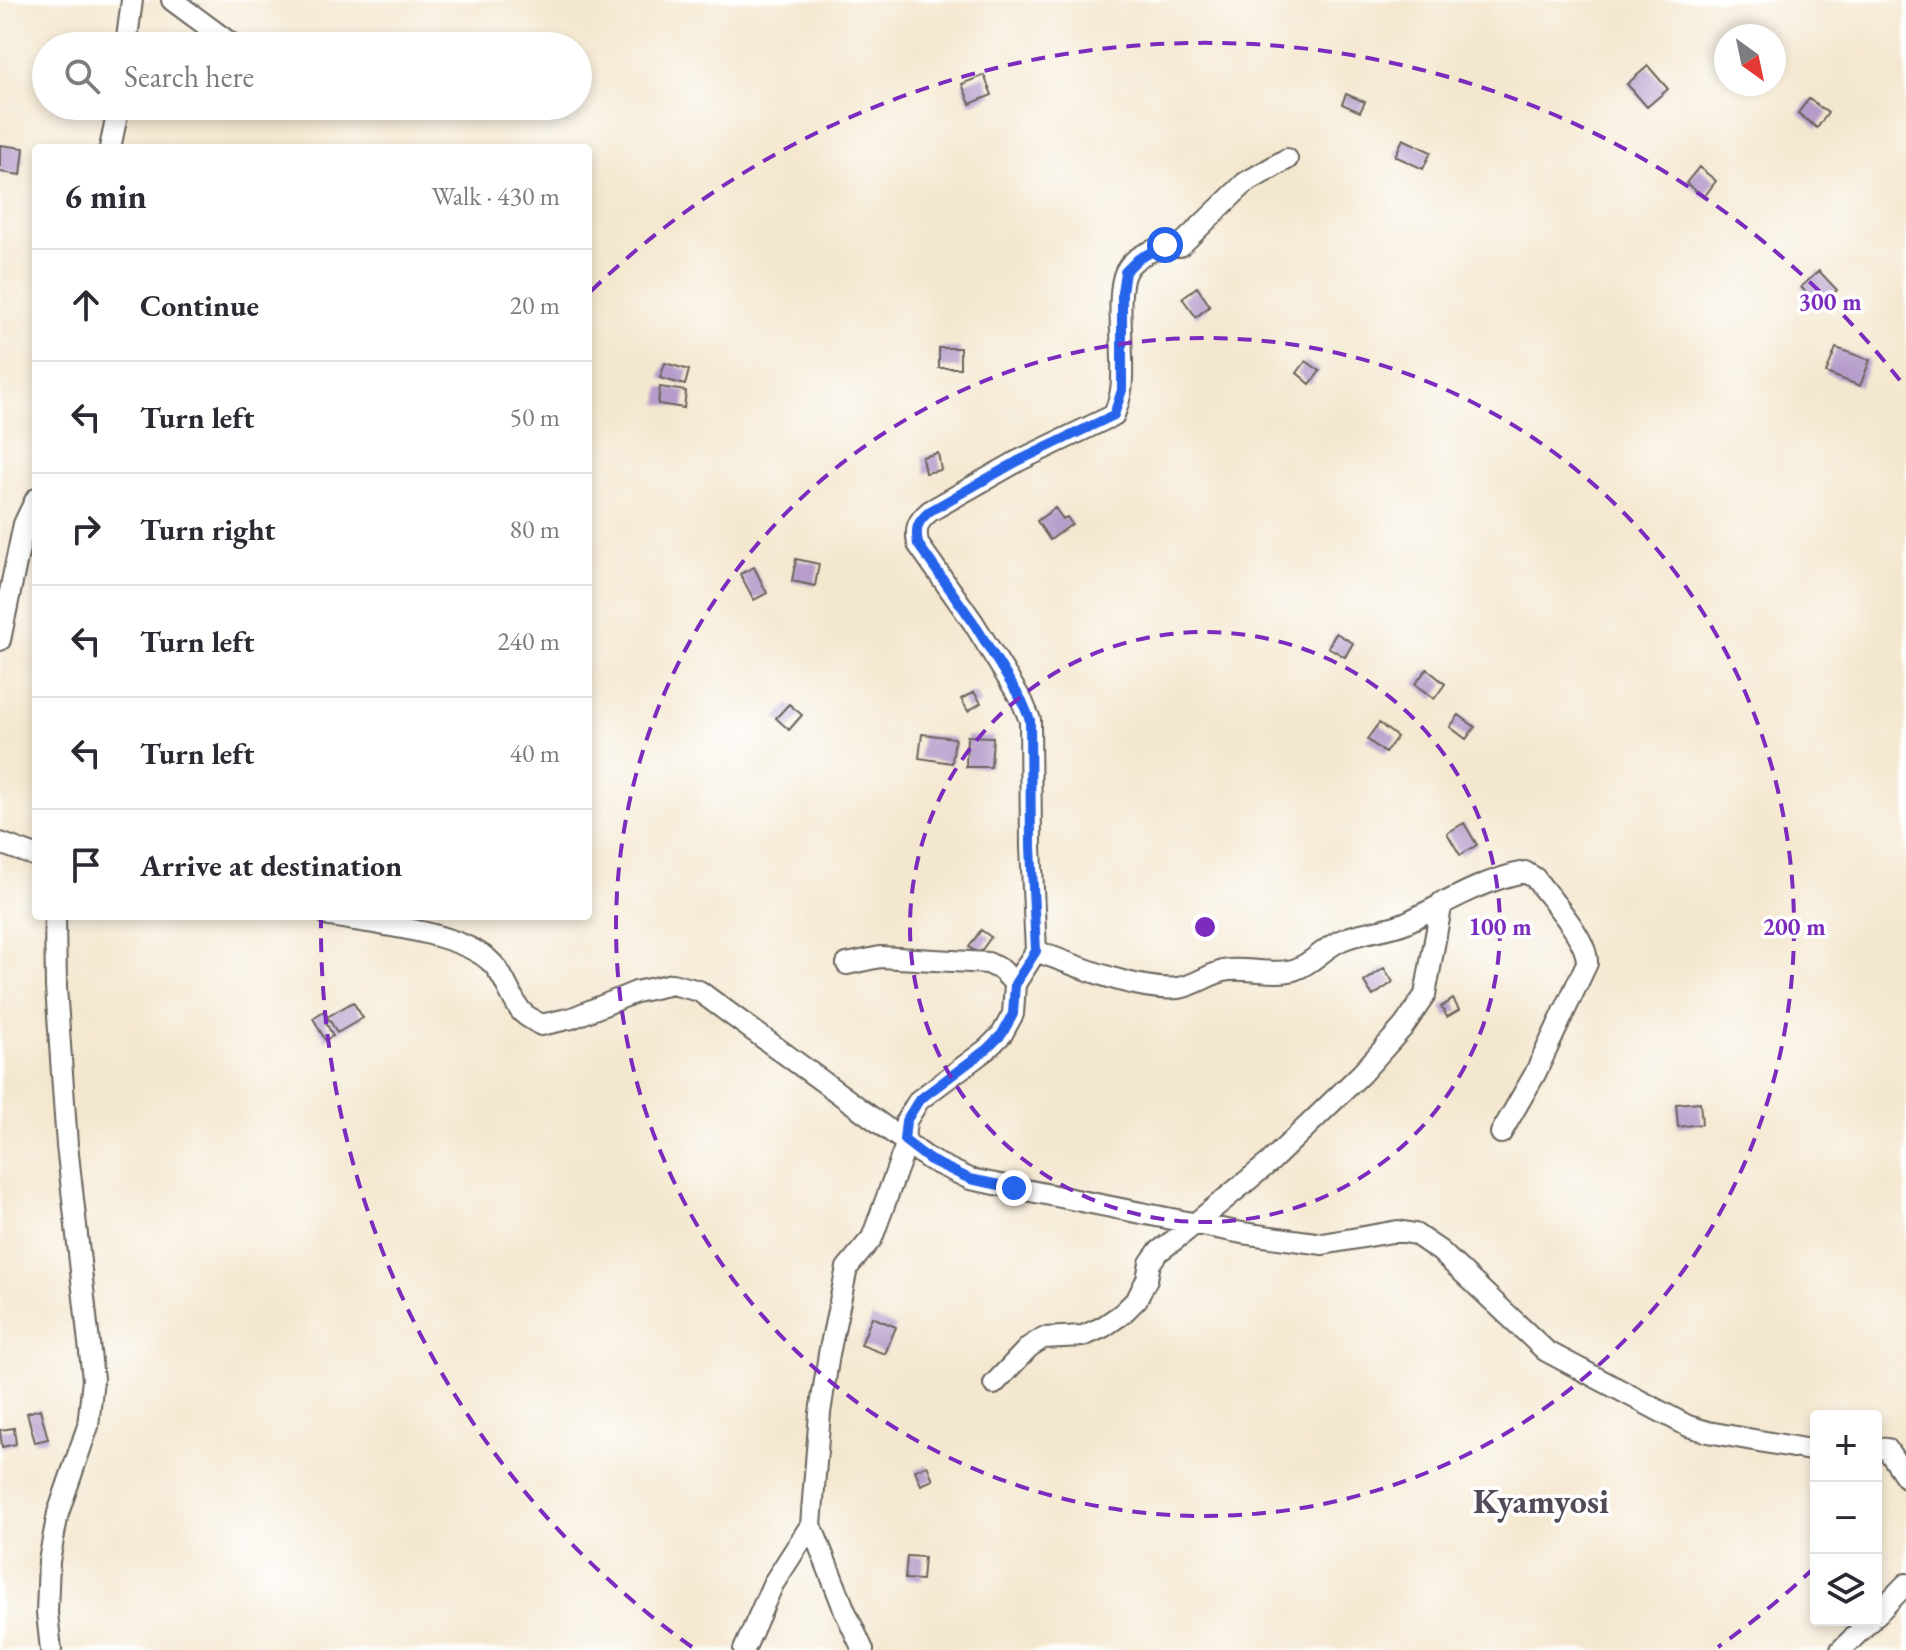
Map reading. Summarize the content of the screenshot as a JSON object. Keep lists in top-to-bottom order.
{
  "districts": ["Kyamyosi"],
  "north": "bottom right",
  "page": {
    "search": "Search here",
    "heading": ["6 min", "Walk · 430 m"],
    "list": [
      ["Continue", "20 m"],
      ["Turn left", "50 m"],
      ["Turn right", "80 m"],
      ["Turn left", "240 m"],
      ["Turn left", "40 m"],
      "Arrive at destination"
    ],
    "map_buttons": ["+", "−"]
  },
  "rings": ["300 m", "100 m", "200 m"]
}
